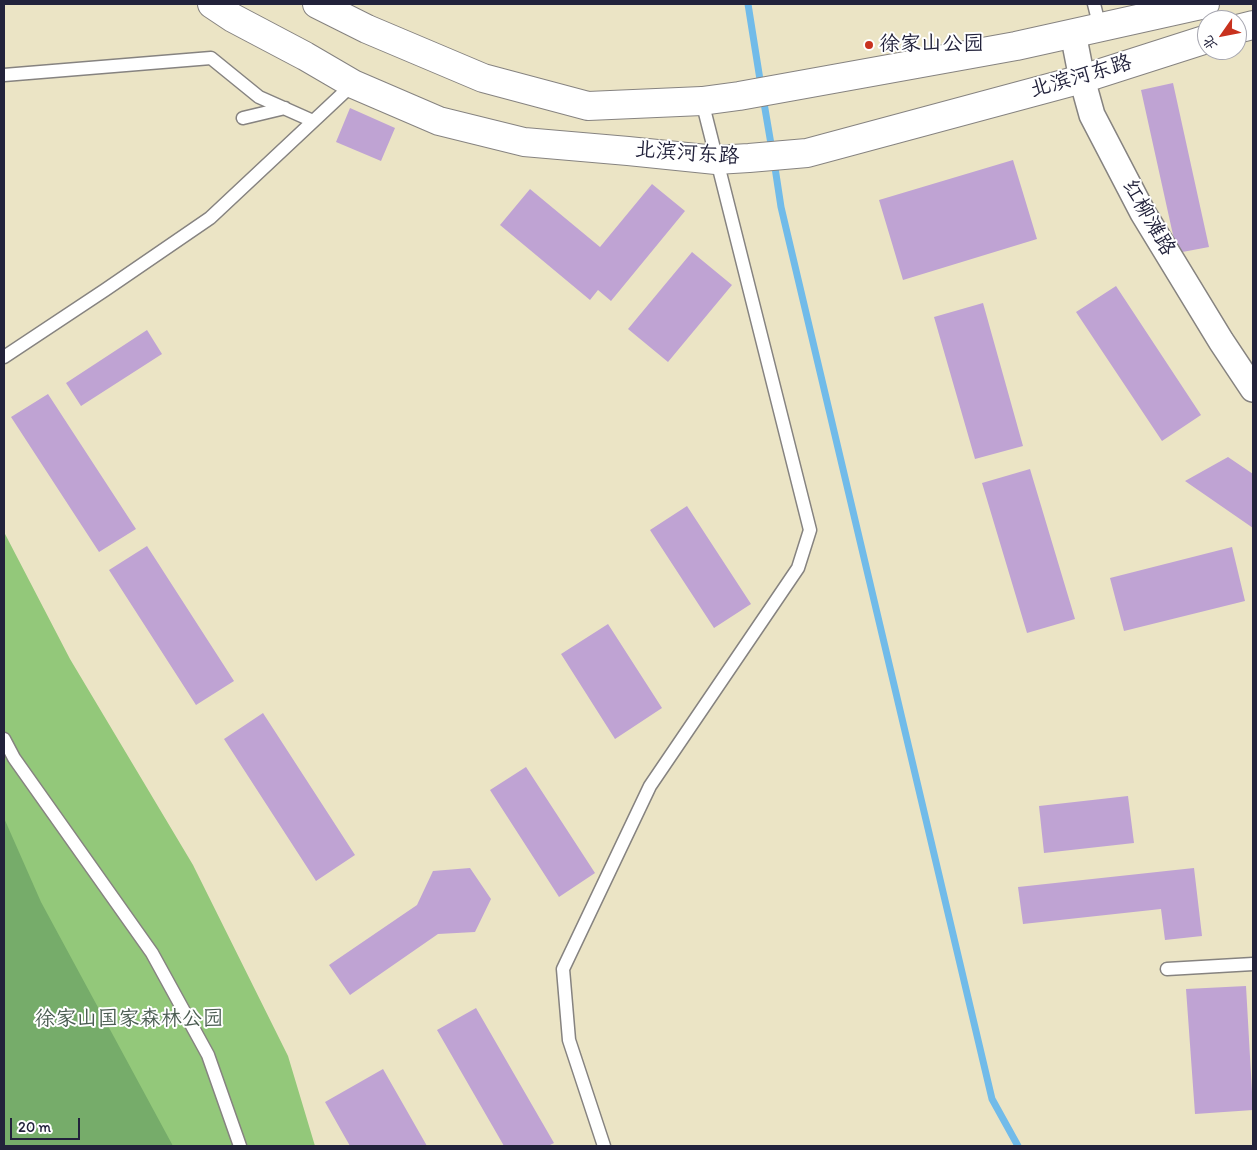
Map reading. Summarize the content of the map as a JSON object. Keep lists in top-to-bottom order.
{
  "streets": {
    "main road": ["北滨河东路"],
    "street": ["红柳滩路"]
  },
  "crossings": [
    ["北滨河东路", "红柳滩路"]
  ],
  "parks": ["徐家山国家森林公园"],
  "places": ["徐家山公园"],
  "scale_bar": "20 m",
  "north": "bottom left"
}
